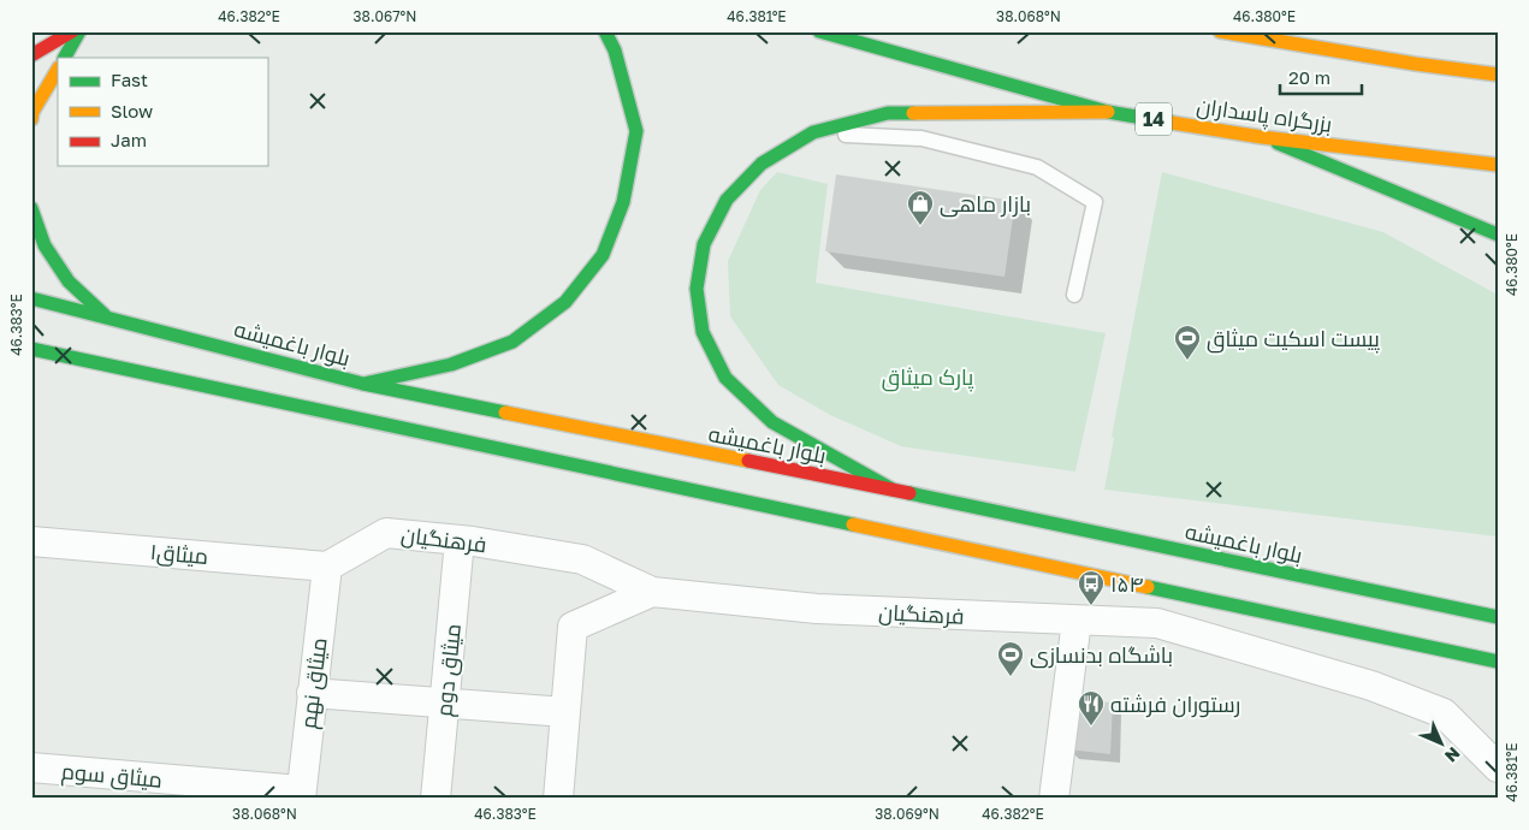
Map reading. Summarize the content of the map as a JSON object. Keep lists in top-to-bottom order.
{
  "streets": {
    "main road": ["بزرگراه پاسداران", "14", "بلوار باغمیشه"],
    "street": [
      "فرهنگیان",
      "میثاق۱",
      "میثاق دوم",
      "میثاق نهم",
      "میثاق سوم"
    ]
  },
  "crossings": [
    ["فرهنگیان", "میثاق۱"],
    ["فرهنگیان", "میثاق دوم"],
    ["فرهنگیان", "میثاق نهم"],
    ["میثاق۱", "میثاق نهم"],
    ["میثاق نهم", "میثاق سوم"]
  ],
  "parks": ["پارک میثاق"],
  "places": {
    "shop": ["بازار ماهی"],
    "sports": ["پیست اسکیت میثاق", "باشگاه بدنسازی"],
    "bus stop": ["۱۵۴"],
    "restaurant": ["رستوران فرشته"]
  },
  "legend": ["Fast", "Slow", "Jam"],
  "scale_bar": "20 m",
  "north": "bottom right",
  "coordinates": [
    "46.382°E",
    "38.067°N",
    "46.381°E",
    "38.068°N",
    "46.380°E",
    "46.383°E",
    "38.069°N"
  ]
}
